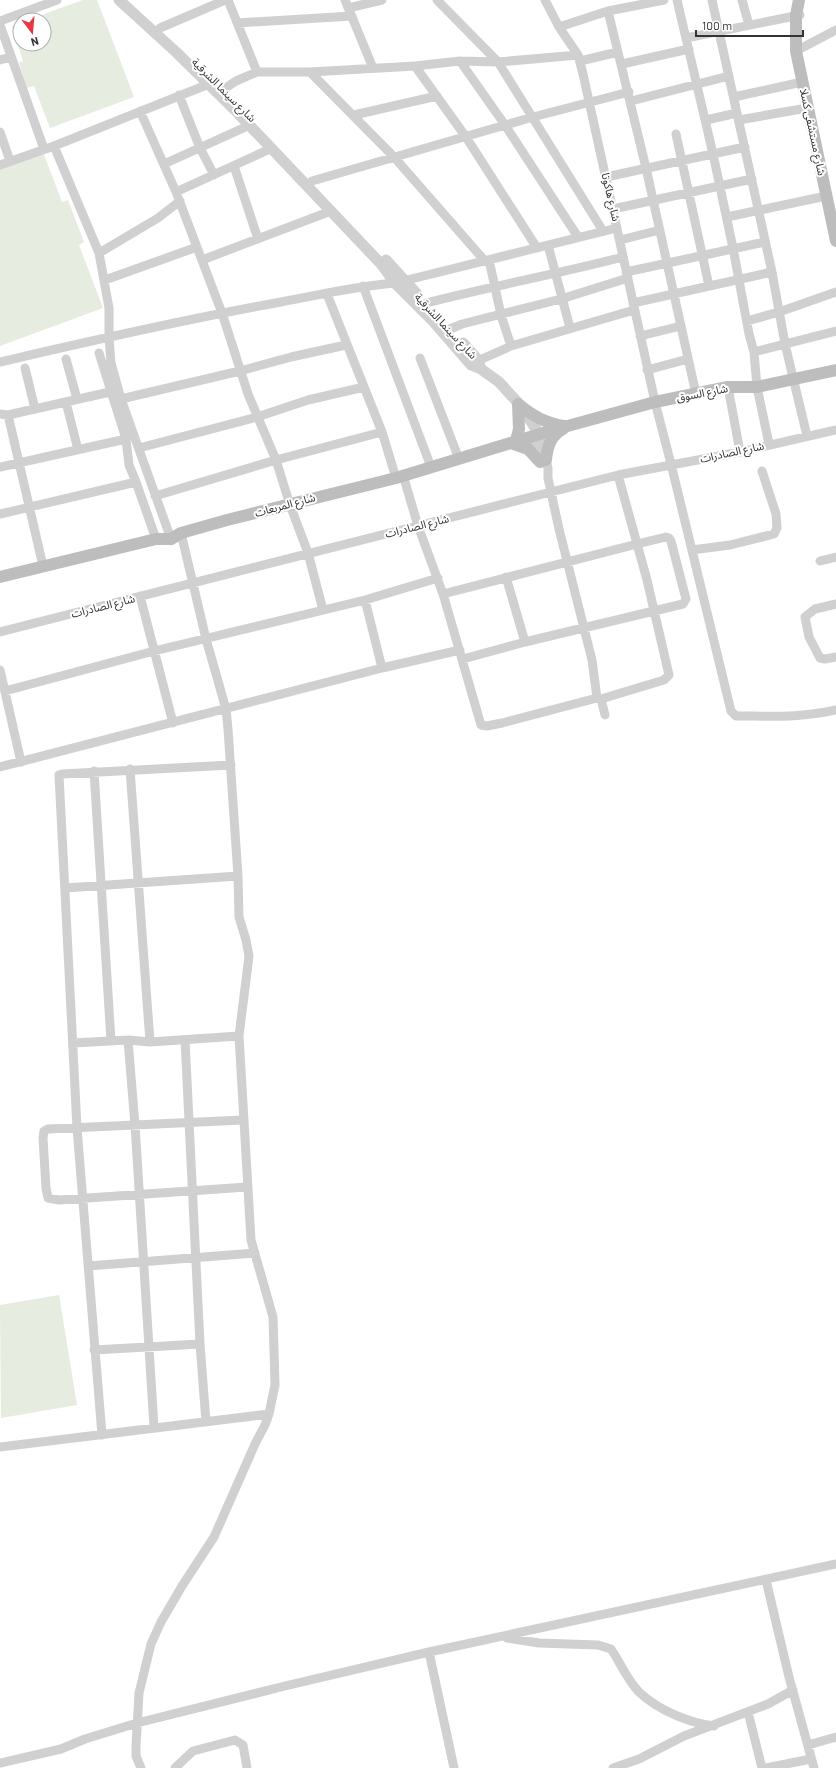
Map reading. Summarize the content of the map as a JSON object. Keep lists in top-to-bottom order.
{
  "streets": {
    "main road": ["شارع مستشفى كسلا", "شارع السوق", "شارع المربعات"],
    "street": ["شارع سينما الشرقية", "شارع هاكوتا", "شارع الصادرات"]
  },
  "crossings": [
    ["شارع هاكوتا", "شارع السوق"],
    ["شارع هاكوتا", "شارع الصادرات"],
    ["شارع السوق", "شارع المربعات"]
  ],
  "scale_bar": "100 m",
  "north": "bottom"
}
